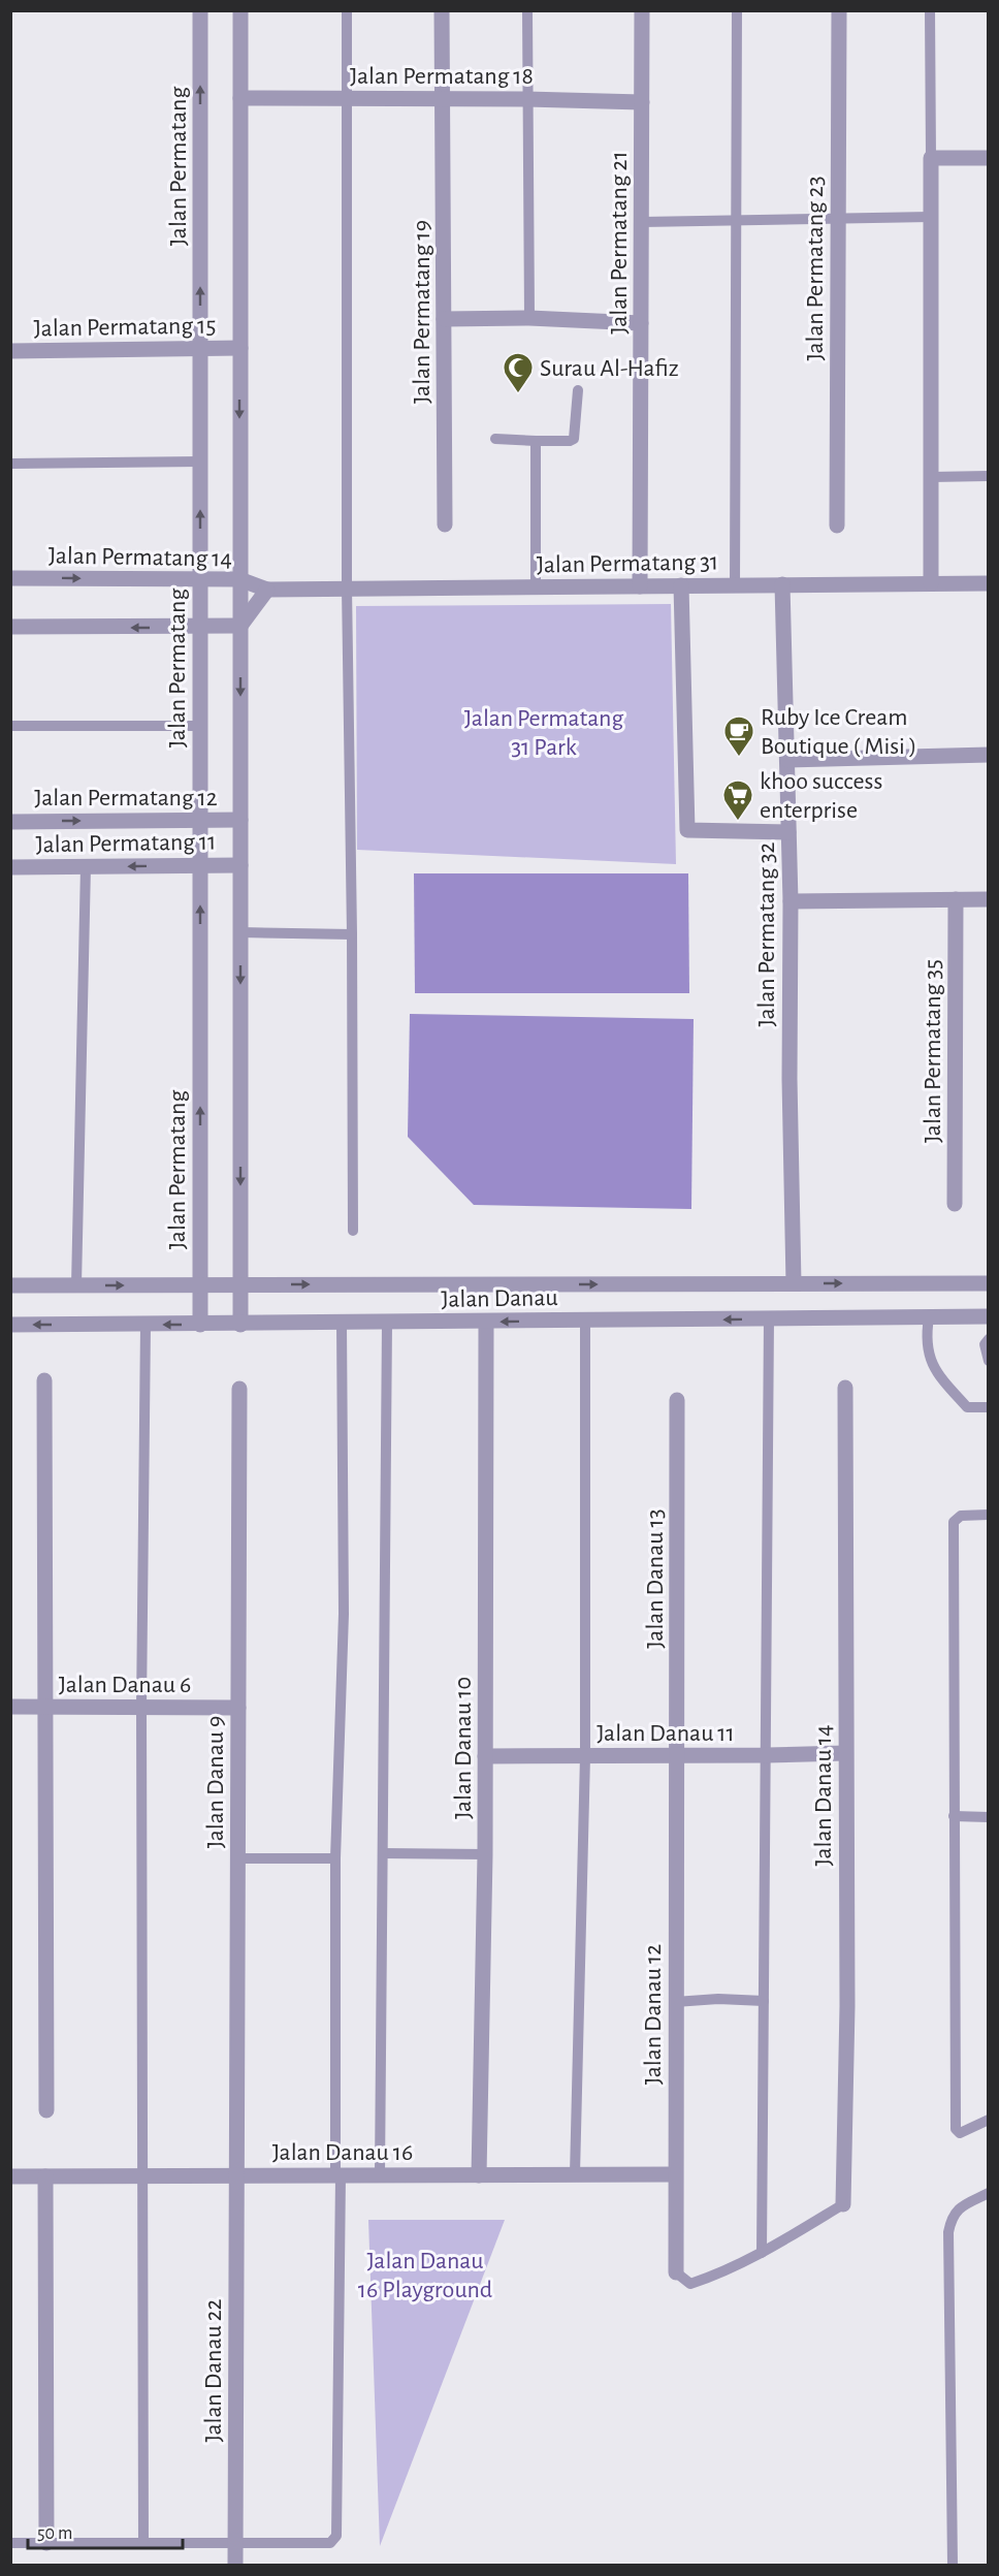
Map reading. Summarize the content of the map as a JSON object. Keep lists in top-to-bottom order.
{
  "streets": {
    "street": [
      "Jalan Permatang 18",
      "Jalan Permatang",
      "Jalan Permatang 21",
      "Jalan Permatang 23",
      "Jalan Permatang 19",
      "Jalan Permatang 15",
      "Jalan Permatang 14",
      "Jalan Permatang 31",
      "Jalan Permatang 12",
      "Jalan Permatang 11",
      "Jalan Permatang 32",
      "Jalan Permatang 35",
      "Jalan Danau",
      "Jalan Danau 13",
      "Jalan Danau 6",
      "Jalan Danau 11",
      "Jalan Danau 10",
      "Jalan Danau 9",
      "Jalan Danau 14",
      "Jalan Danau 12",
      "Jalan Danau 16",
      "Jalan Danau 22"
    ]
  },
  "crossings": [
    ["Jalan Permatang 18", "Jalan Permatang 21"],
    ["Jalan Permatang 18", "Jalan Permatang 19"],
    ["Jalan Permatang", "Jalan Permatang 15"],
    ["Jalan Permatang", "Jalan Permatang 14"],
    ["Jalan Permatang", "Jalan Permatang 12"],
    ["Jalan Permatang", "Jalan Permatang 11"],
    ["Jalan Permatang", "Jalan Danau"],
    ["Jalan Permatang 21", "Jalan Permatang 31"],
    ["Jalan Permatang 14", "Jalan Permatang 31"],
    ["Jalan Permatang 31", "Jalan Permatang 32"],
    ["Jalan Permatang 32", "Jalan Danau"],
    ["Jalan Danau", "Jalan Danau 10"],
    ["Jalan Danau 13", "Jalan Danau 11"],
    ["Jalan Danau 13", "Jalan Danau 12"],
    ["Jalan Danau 6", "Jalan Danau 9"],
    ["Jalan Danau 11", "Jalan Danau 10"],
    ["Jalan Danau 11", "Jalan Danau 14"],
    ["Jalan Danau 11", "Jalan Danau 12"],
    ["Jalan Danau 10", "Jalan Danau 16"],
    ["Jalan Danau 9", "Jalan Danau 16"],
    ["Jalan Danau 9", "Jalan Danau 22"],
    ["Jalan Danau 12", "Jalan Danau 16"],
    ["Jalan Danau 16", "Jalan Danau 22"]
  ],
  "one_way": ["Jalan Permatang 12", "Jalan Permatang 11"],
  "parks": ["Jalan Permatang 31 Park", "Jalan Danau 16 Playground"],
  "places": {
    "mosque": ["Surau Al-Hafiz"],
    "cafe": ["Ruby Ice Cream Boutique ( Misi )"],
    "supermarket": ["khoo success enterprise"]
  },
  "scale_bar": "50 m"
}
